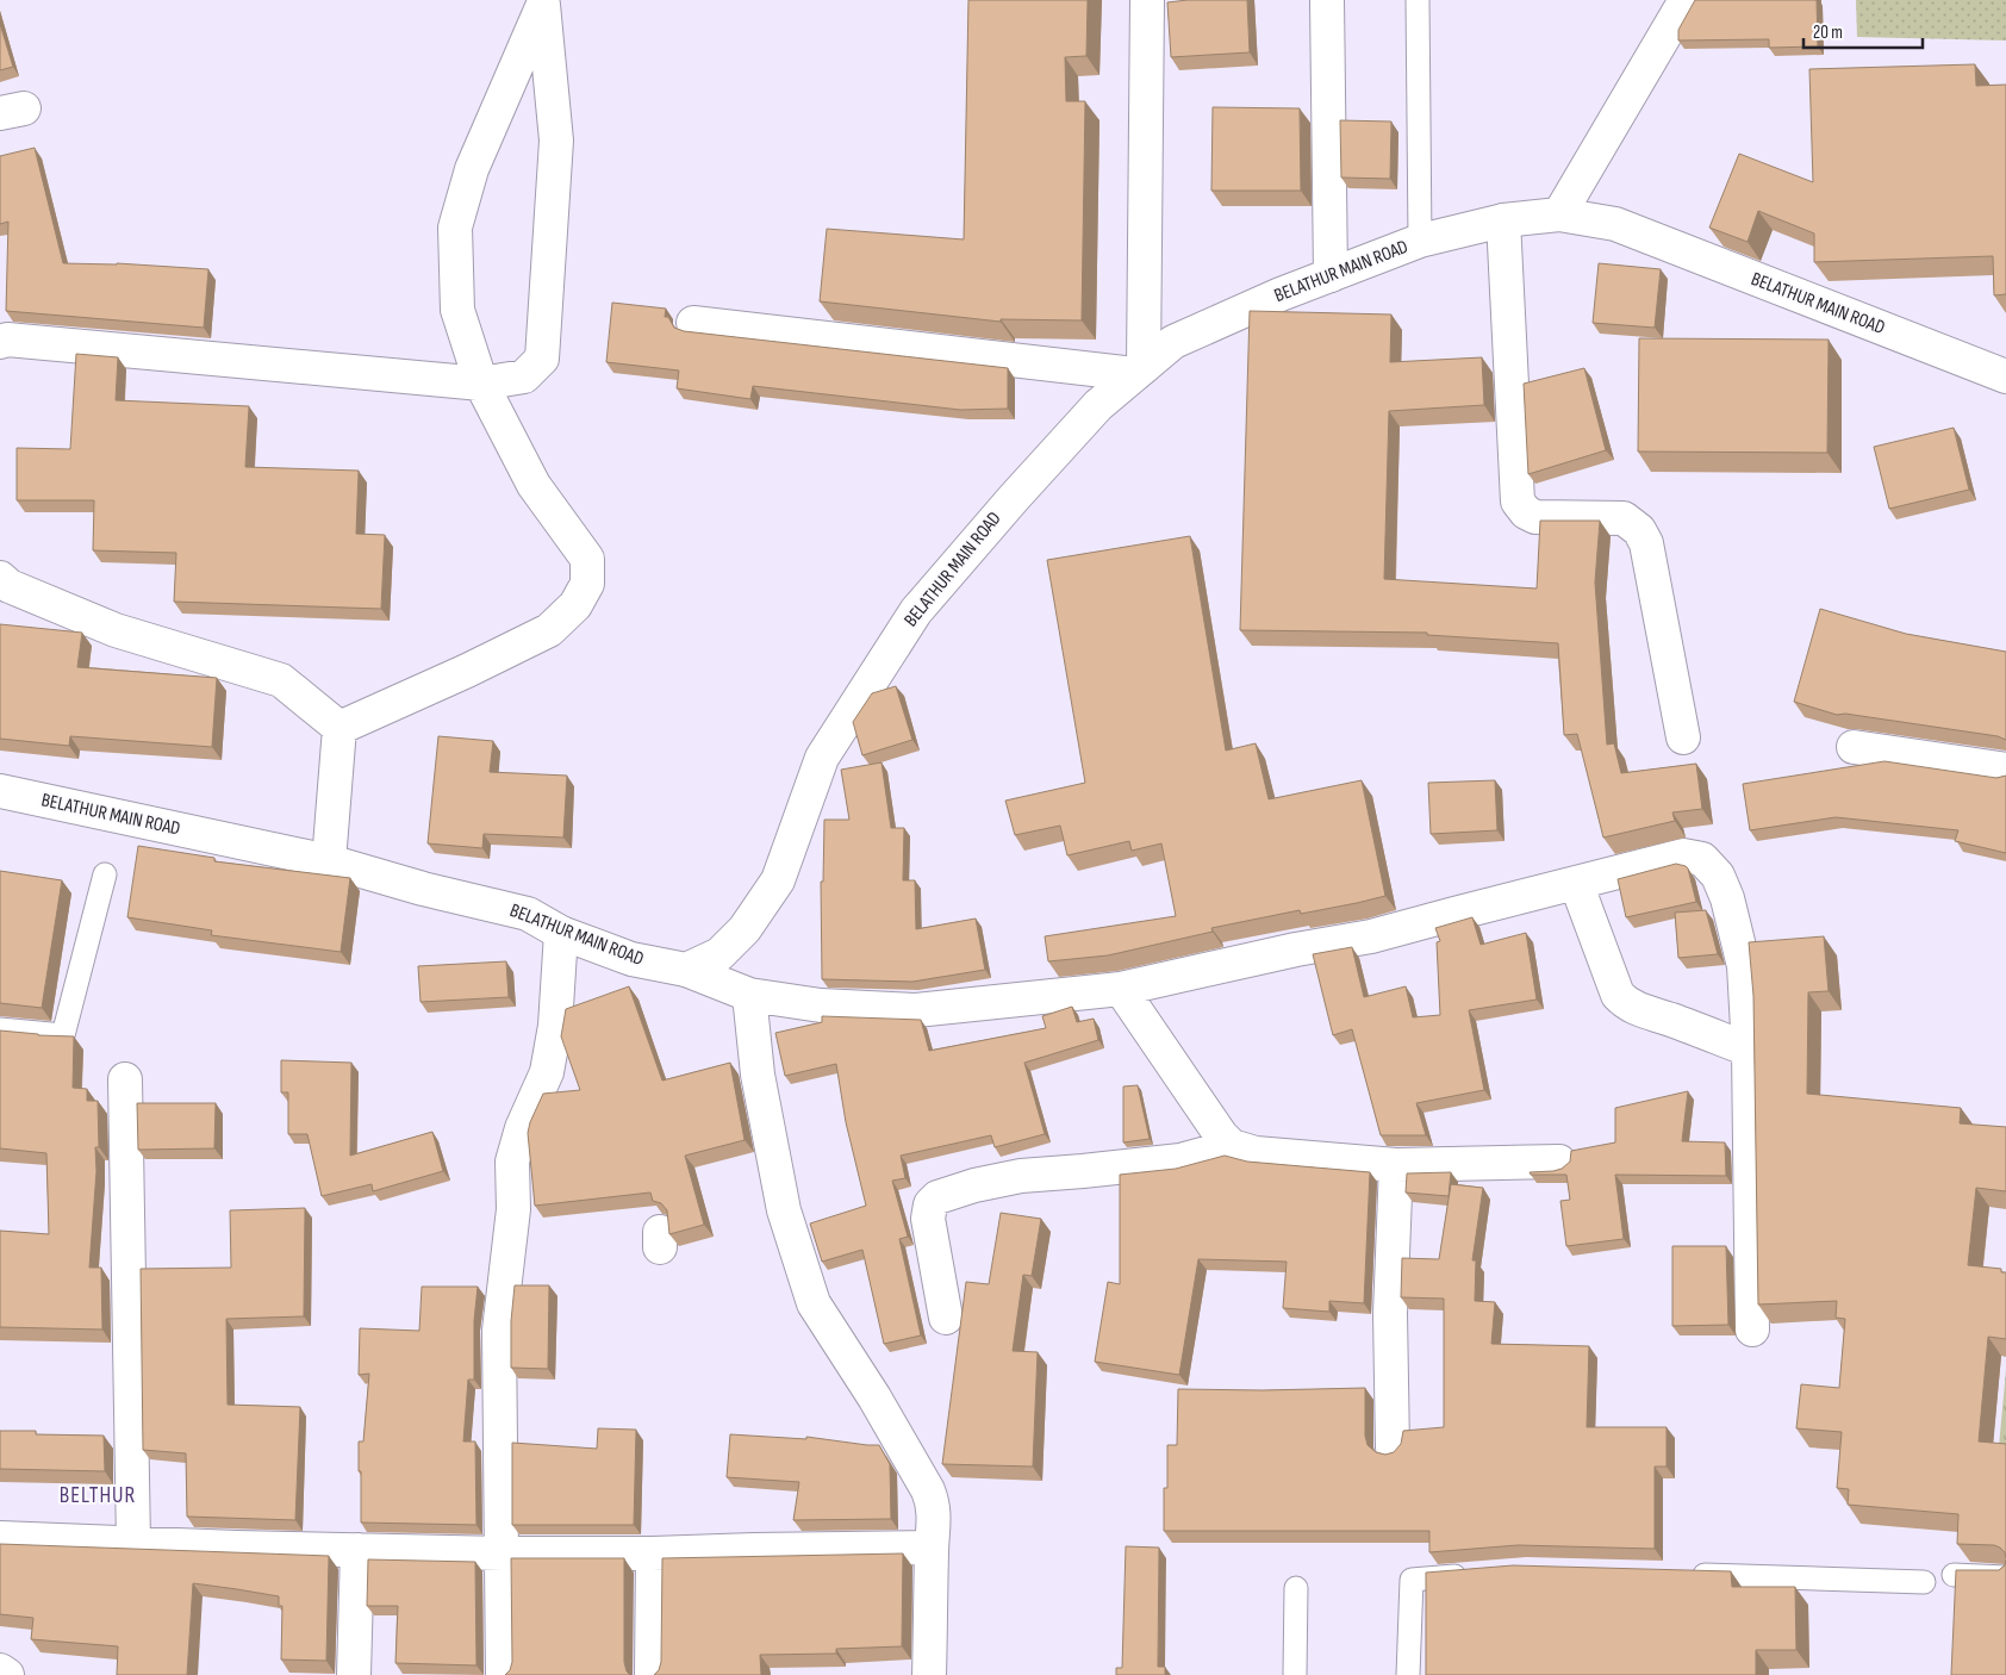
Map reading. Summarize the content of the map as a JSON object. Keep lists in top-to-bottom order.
{
  "streets": {
    "street": ["BELATHUR MAIN ROAD"]
  },
  "districts": ["BELTHUR"],
  "scale_bar": "20 m"
}
